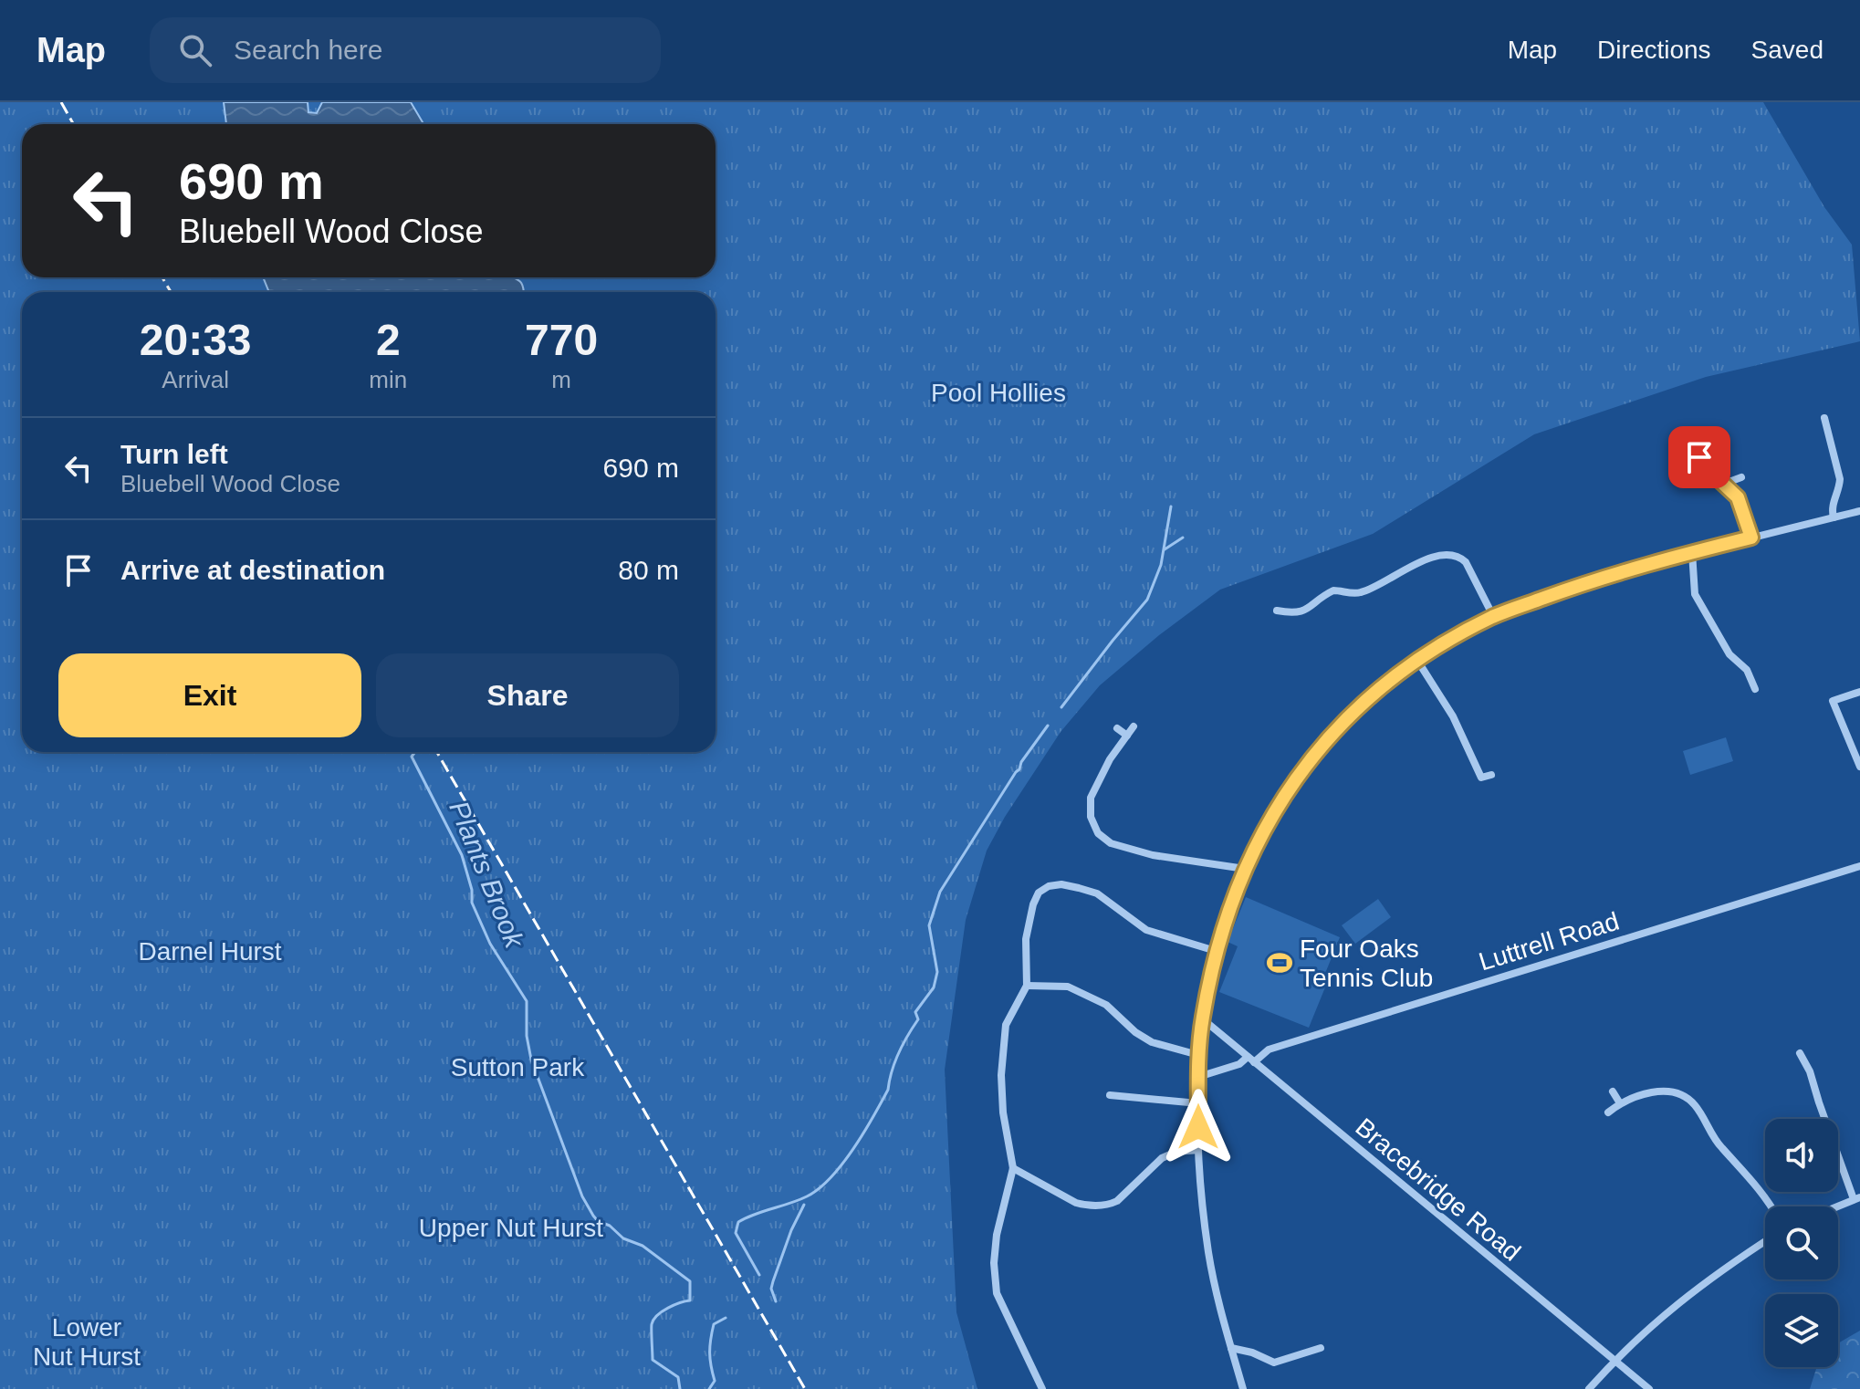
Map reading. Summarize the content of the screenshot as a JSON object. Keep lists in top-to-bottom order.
{
  "streets": {
    "street": ["Luttrell Road", "Bracebridge Road"]
  },
  "crossings": [
    ["Luttrell Road", "Bracebridge Road"]
  ],
  "water": ["Plants Brook"],
  "parks": [
    "Pool Hollies",
    "Darnel Hurst",
    "Sutton Park",
    "Upper Nut Hurst",
    "Lower Nut Hurst"
  ],
  "places": {
    "sports": ["Four Oaks Tennis Club"]
  },
  "page": {
    "header": "Map",
    "search": "Search here",
    "nav": ["Map", "Directions", "Saved"],
    "turn": ["690 m", "Bluebell Wood Close"],
    "eta": [
      "20:33",
      "Arrival",
      "2",
      "min",
      "770",
      "m"
    ],
    "list": [
      {
        "name": "Turn left",
        "note": "Bluebell Wood Close",
        "value": "690 m"
      },
      {
        "name": "Arrive at destination",
        "value": "80 m"
      }
    ],
    "buttons": ["Exit", "Share"]
  }
}
